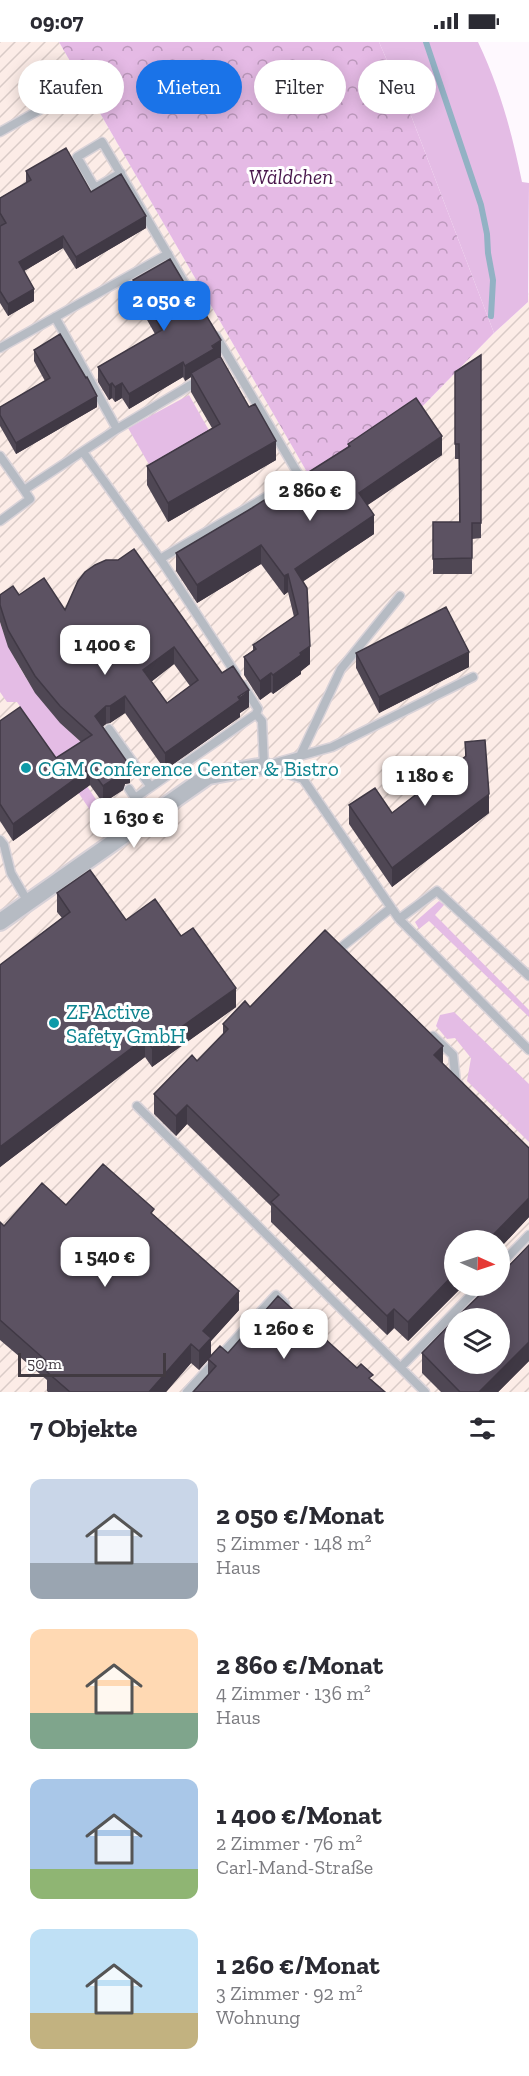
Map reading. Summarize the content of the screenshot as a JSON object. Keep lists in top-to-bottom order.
{
  "parks": ["Wäldchen"],
  "places": ["CGM Conference Center & Bistro", "ZF Active Safety GmbH"],
  "scale_bar": "50 m",
  "north": "right",
  "page": {
    "status": "09:07",
    "chip": [
      "Kaufen",
      "Mieten",
      "Filter",
      "Neu"
    ],
    "price": [
      "2 050 €",
      "2 860 €",
      "1 400 €",
      "1 180 €",
      "1 630 €",
      "1 540 €",
      "1 260 €"
    ],
    "scale": "50 m",
    "heading": "7 Objekte",
    "list": [
      {
        "name": "2 050 €/Monat",
        "note": "5 Zimmer · 148 m² · Haus"
      },
      {
        "name": "2 860 €/Monat",
        "note": "4 Zimmer · 136 m² · Haus"
      },
      {
        "name": "1 400 €/Monat",
        "note": "2 Zimmer · 76 m² · Carl-Mand-Straße"
      },
      {
        "name": "1 260 €/Monat",
        "note": "3 Zimmer · 92 m² · Wohnung"
      }
    ]
  }
}
